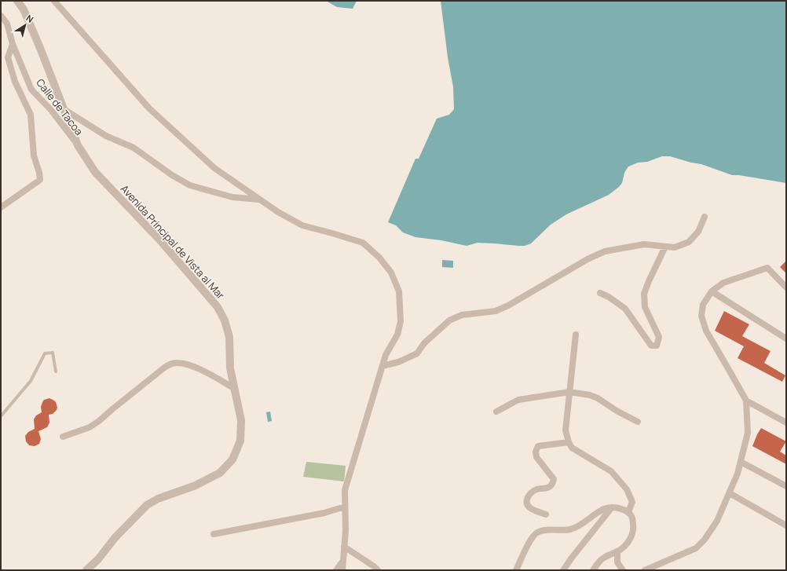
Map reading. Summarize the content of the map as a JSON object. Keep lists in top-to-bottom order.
{
  "streets": {
    "street": ["Calle de Tacoa", "Avenida Principal de Vista al Mar"]
  },
  "crossings": [
    ["Calle de Tacoa", "Avenida Principal de Vista al Mar"]
  ],
  "north": "top right"
}
